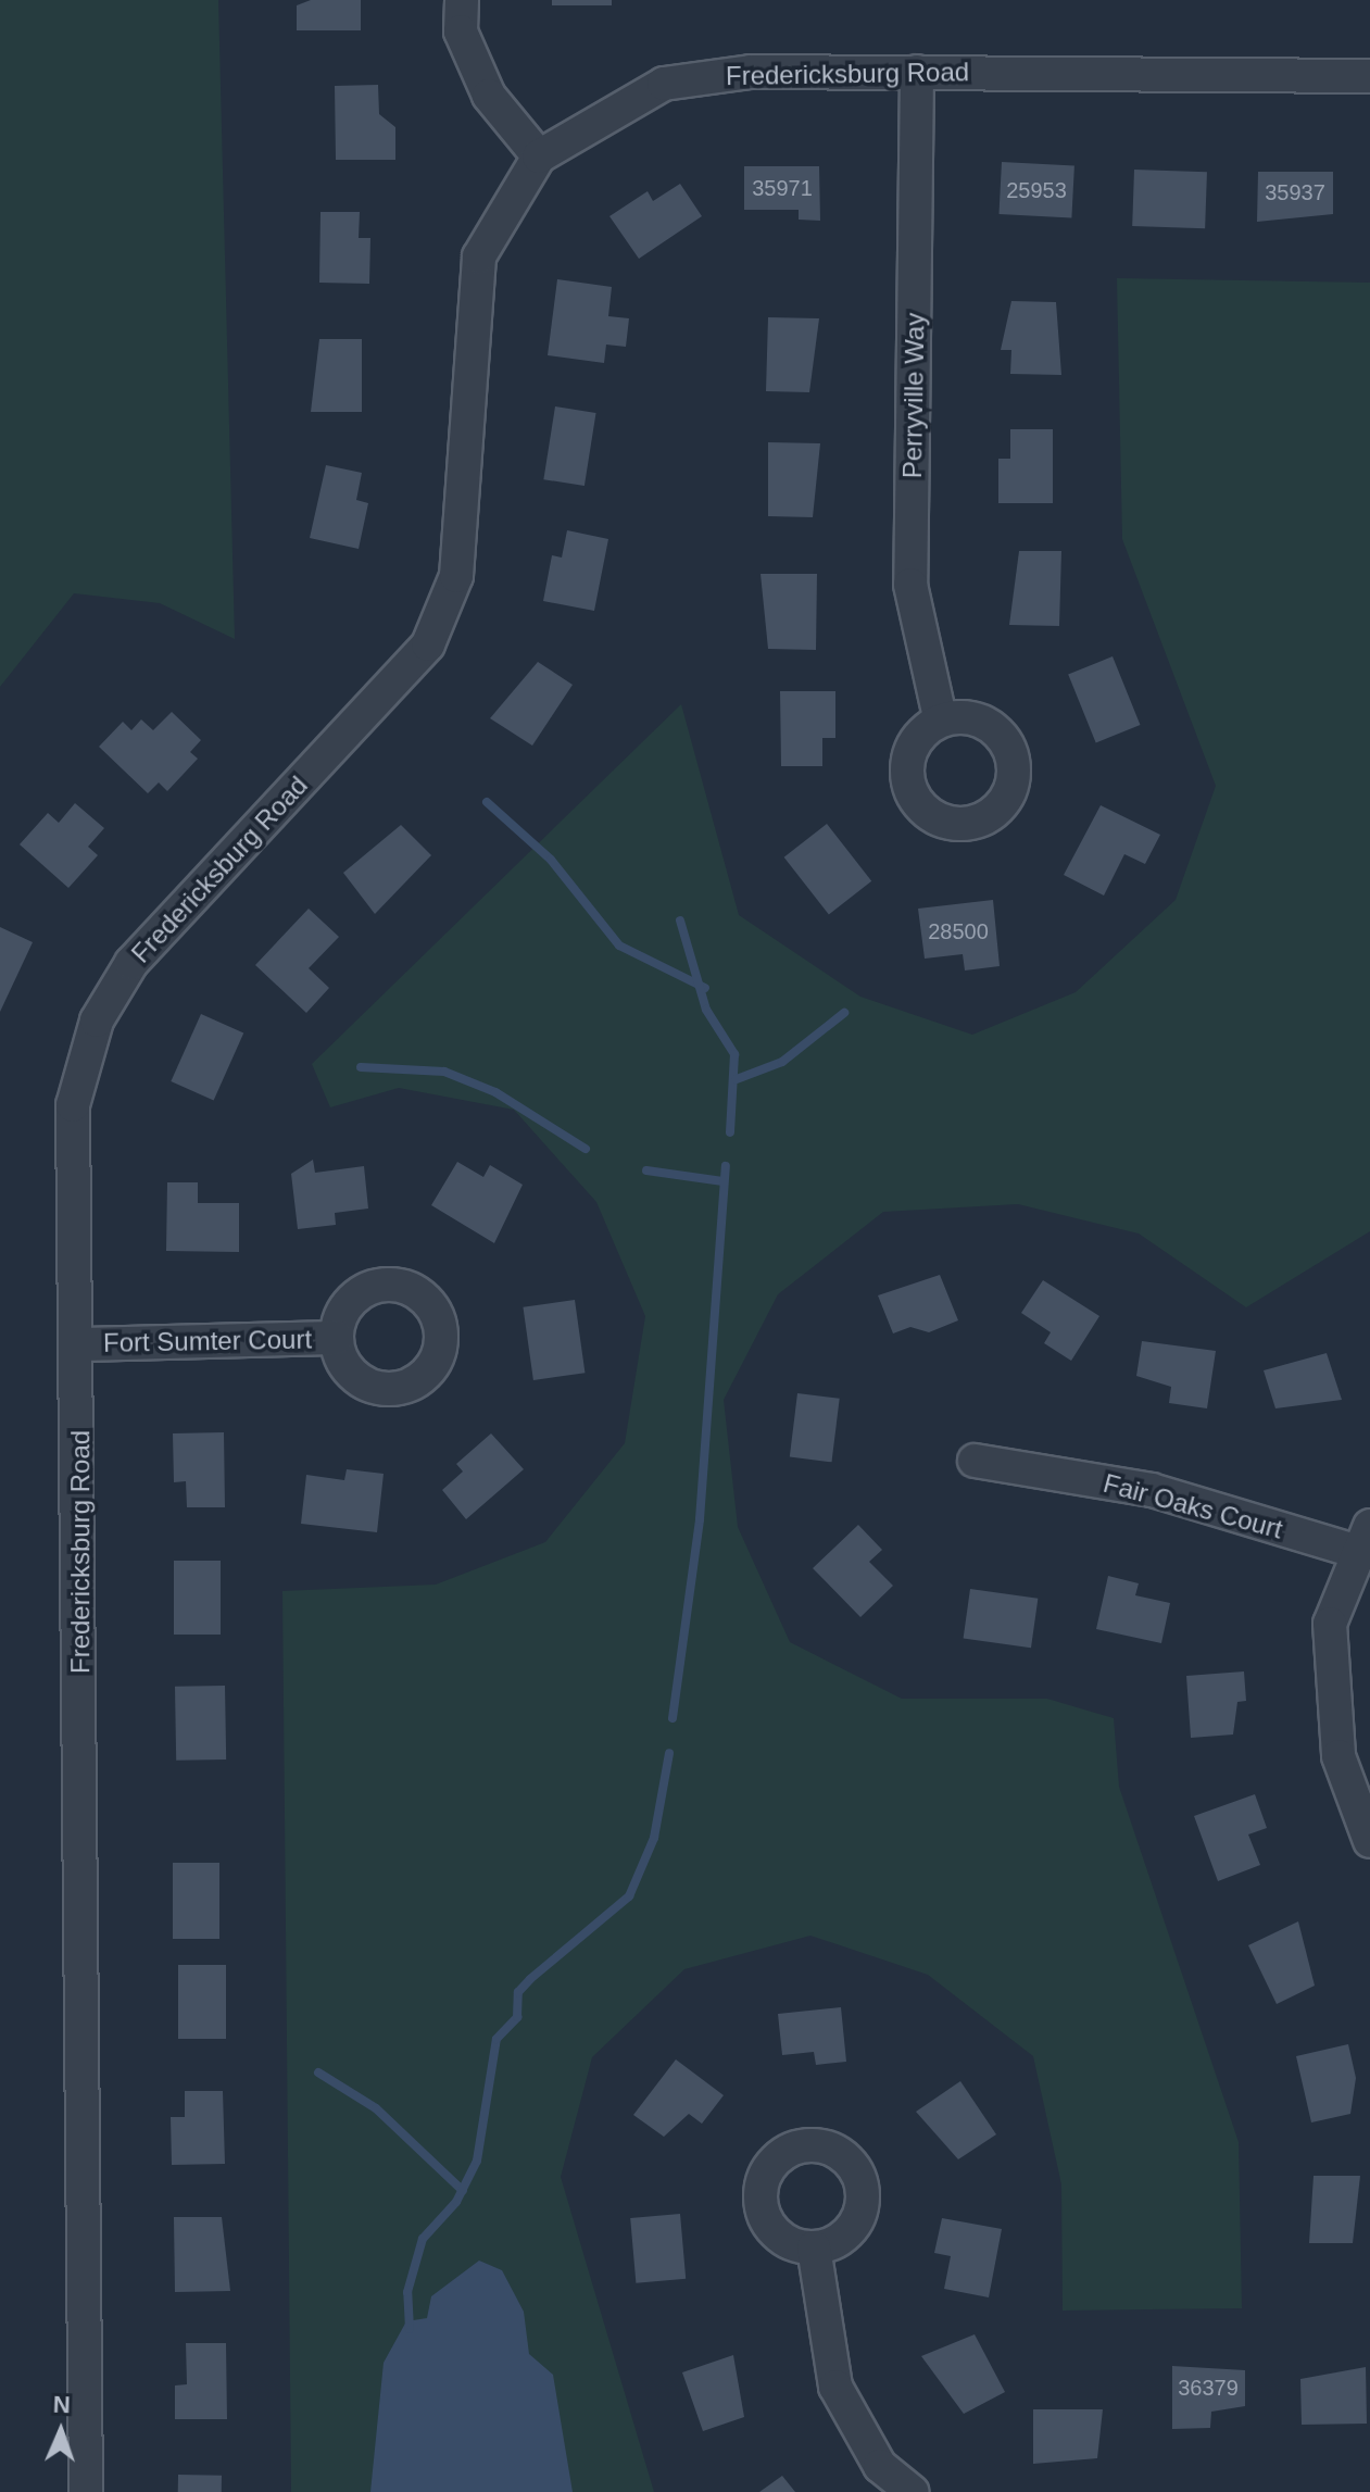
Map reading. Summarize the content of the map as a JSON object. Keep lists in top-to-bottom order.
{
  "streets": {
    "street": [
      "Fredericksburg Road",
      "Perryville Way",
      "Fort Sumter Court",
      "Fair Oaks Court"
    ]
  },
  "crossings": [
    ["Fredericksburg Road", "Perryville Way"],
    ["Fredericksburg Road", "Fort Sumter Court"]
  ],
  "house_numbers": [
    "35971",
    "25953",
    "35937",
    "28500",
    "36379"
  ],
  "north": "top"
}
